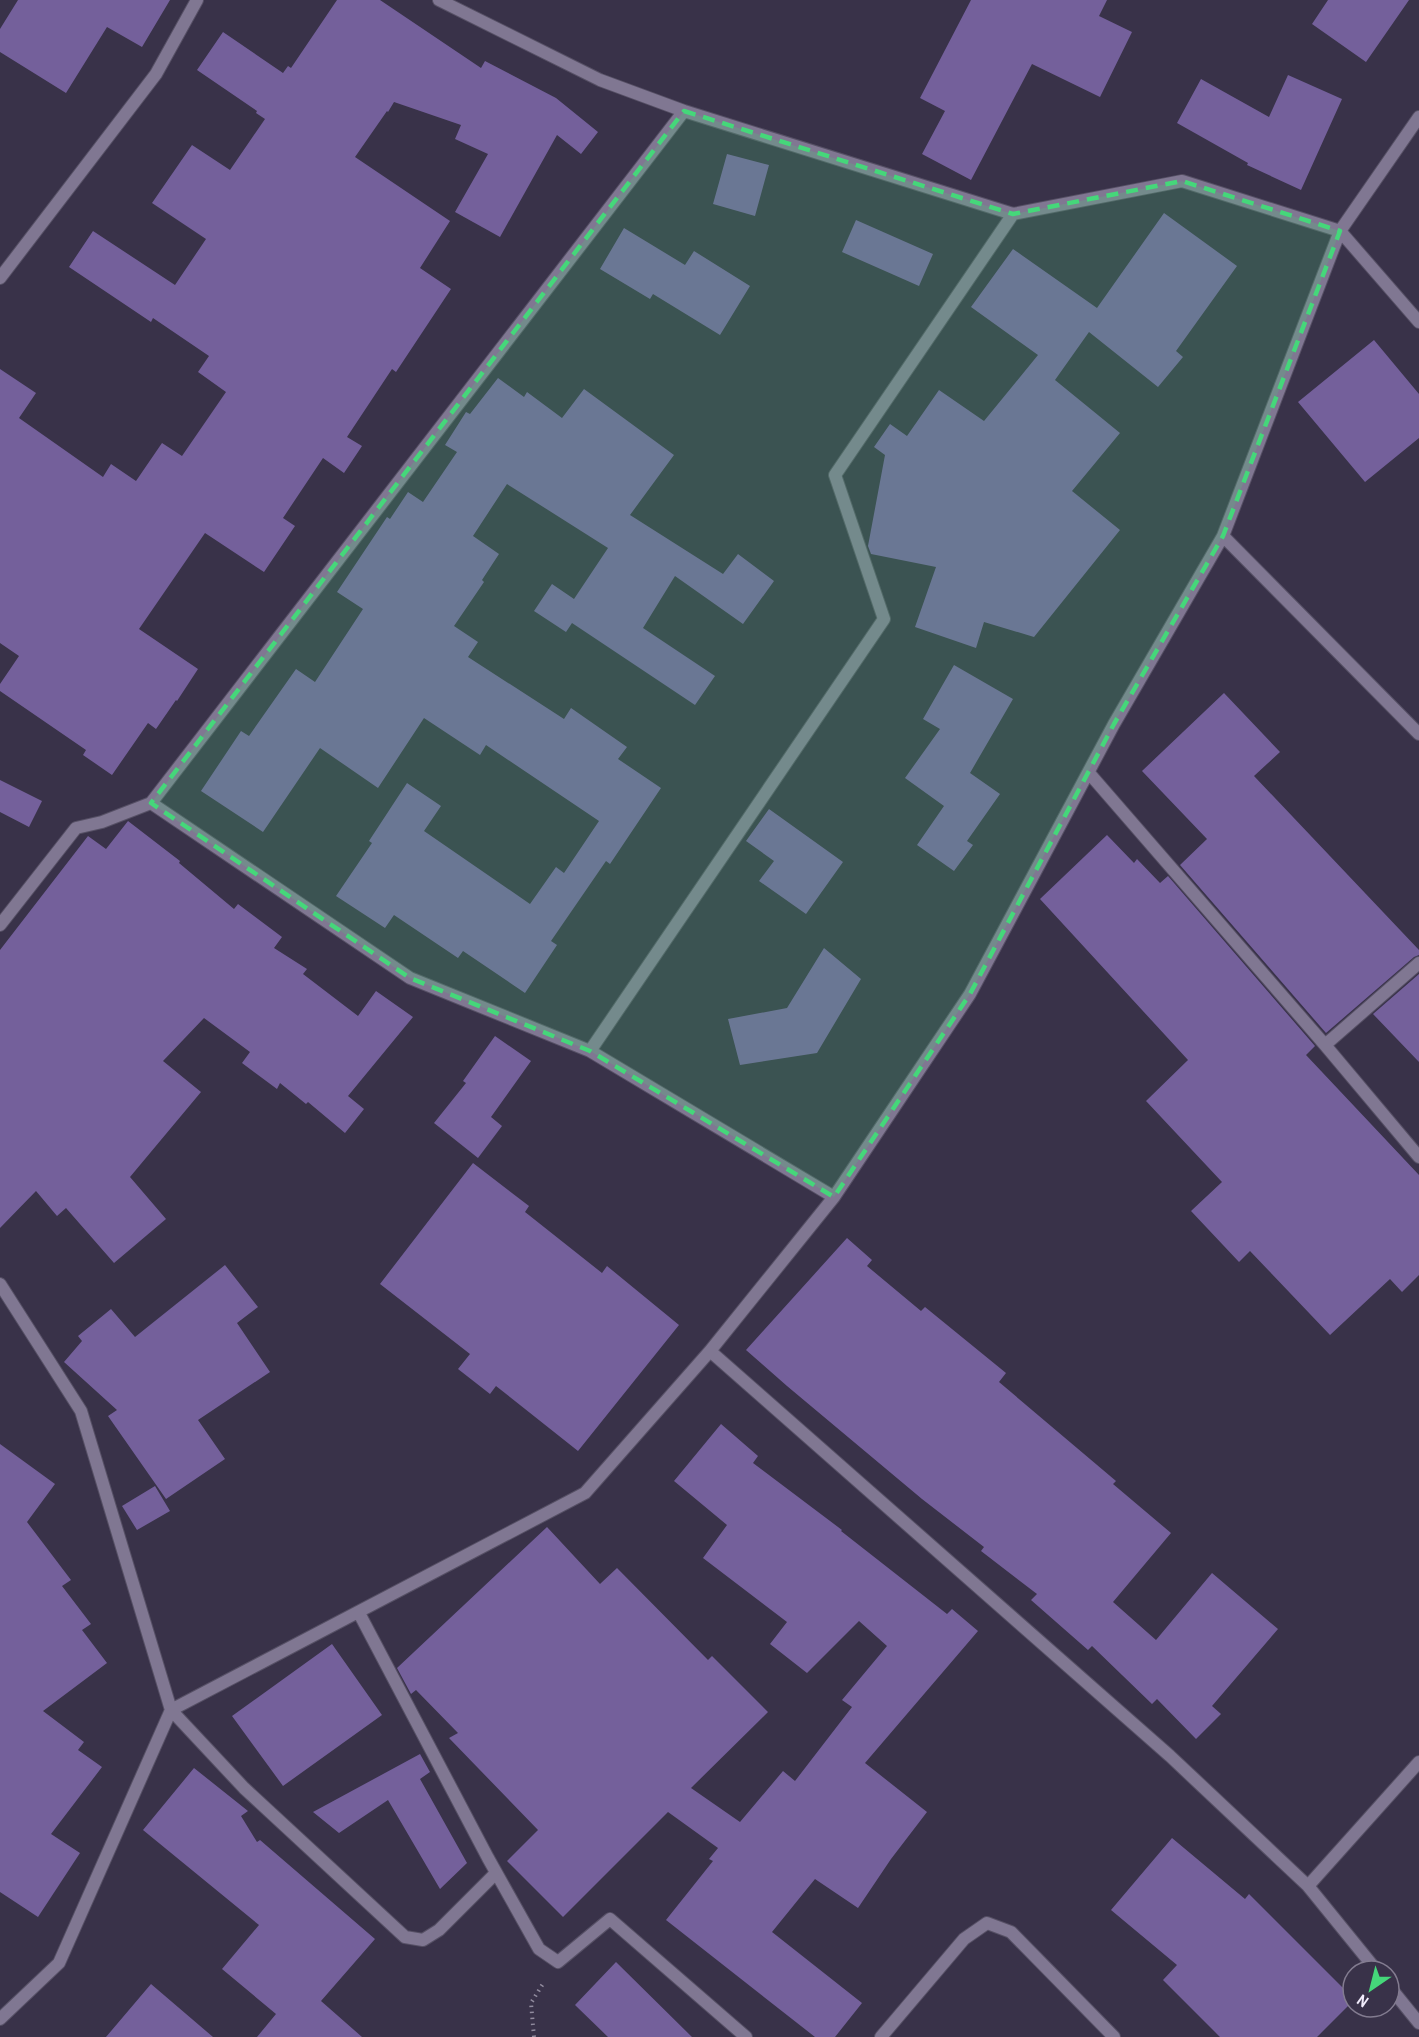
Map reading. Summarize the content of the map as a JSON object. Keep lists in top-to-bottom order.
{
  "north": "bottom left"
}
